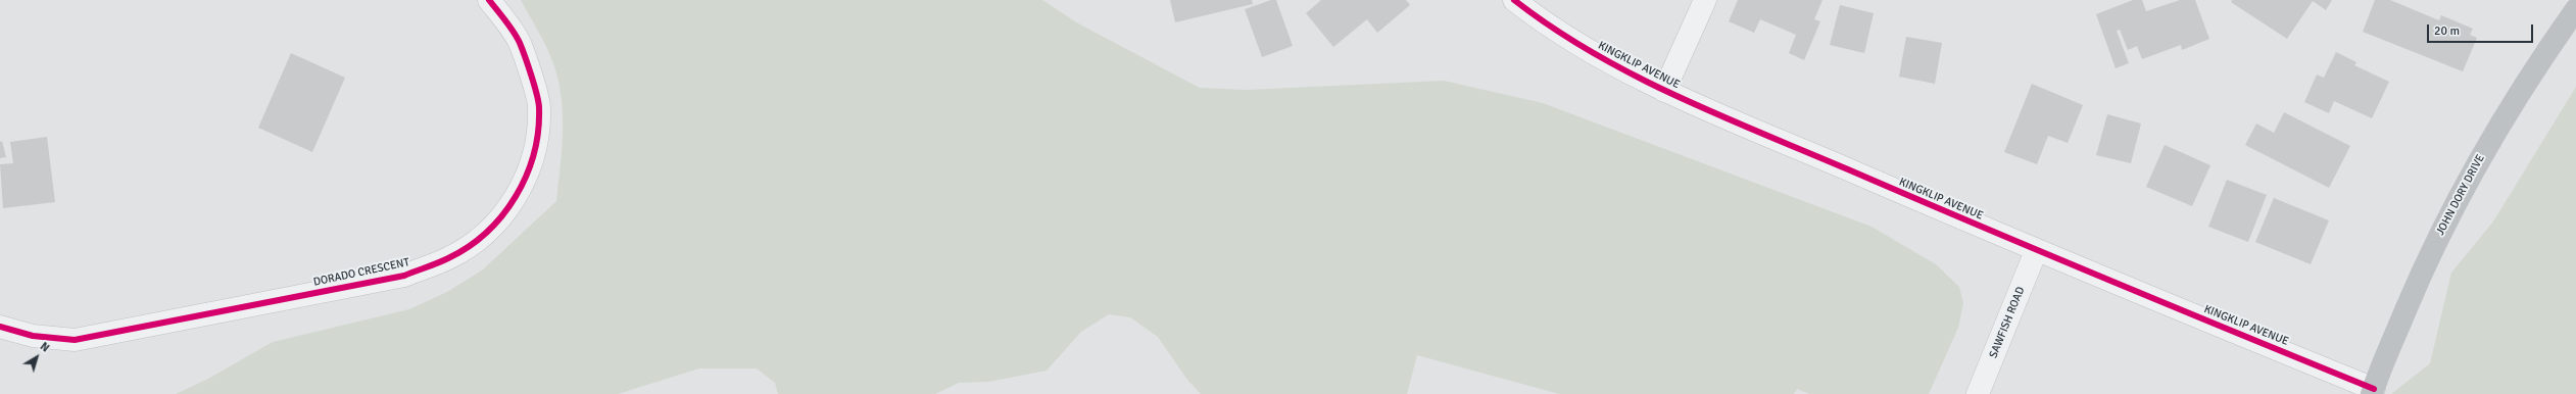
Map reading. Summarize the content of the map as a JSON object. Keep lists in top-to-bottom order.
{
  "streets": {
    "street": [
      "KINGKLIP AVENUE",
      "JOHN DORY DRIVE",
      "DORADO CRESCENT",
      "SAWFISH ROAD"
    ]
  },
  "crossings": [
    ["KINGKLIP AVENUE", "JOHN DORY DRIVE"],
    ["KINGKLIP AVENUE", "SAWFISH ROAD"]
  ],
  "scale_bar": "20 m",
  "north": "top right"
}
